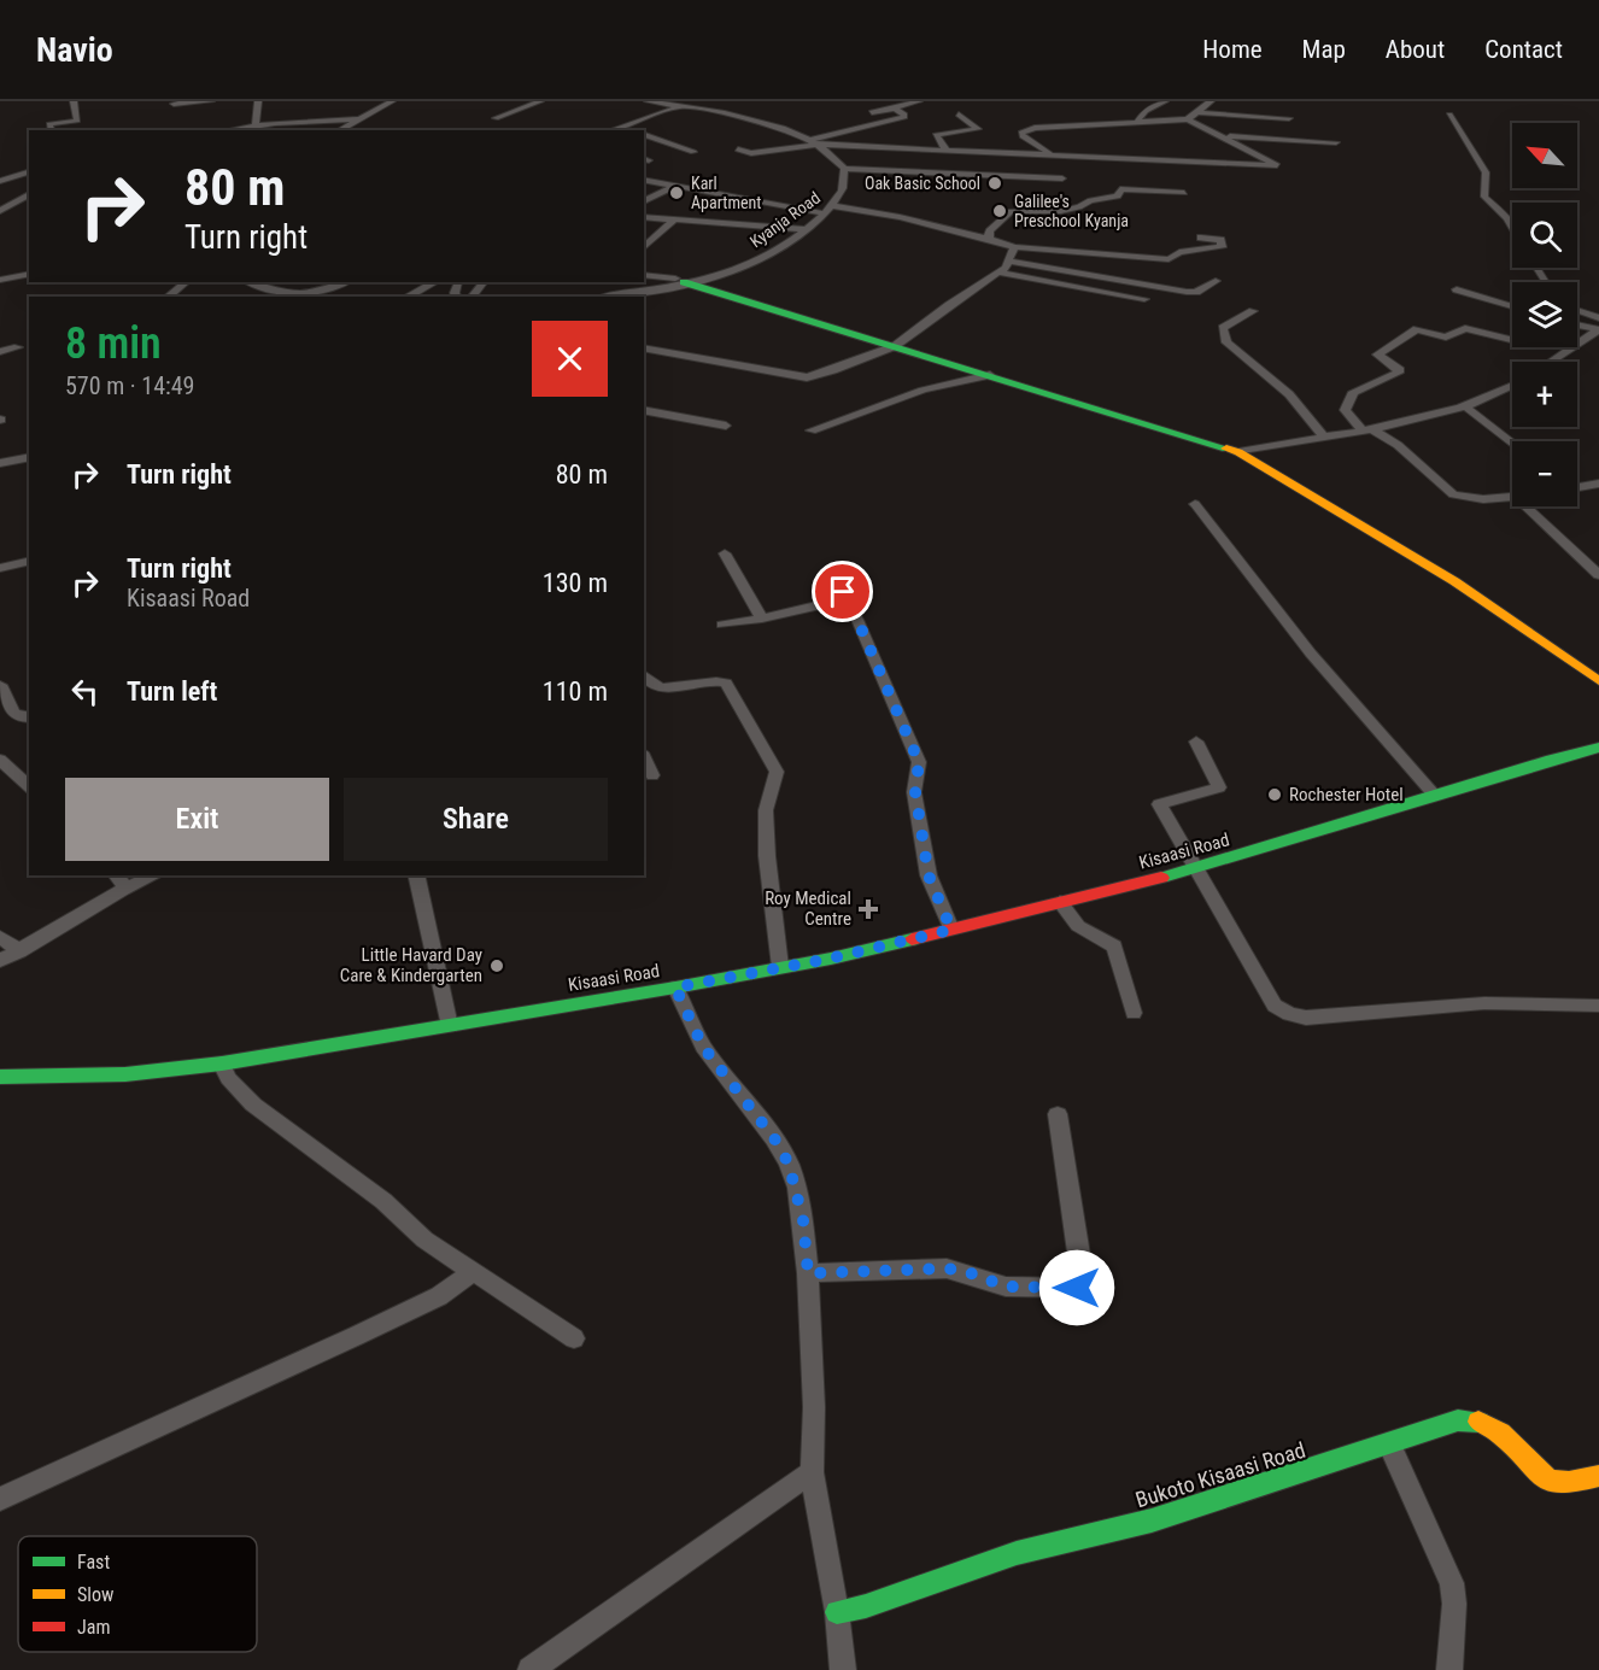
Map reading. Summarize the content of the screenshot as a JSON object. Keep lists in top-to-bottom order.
{
  "streets": {
    "street": ["Kyanja Road", "Kisaasi Road", "Bukoto Kisaasi Road"]
  },
  "places": {
    "other": [
      "Oak Basic School",
      "Karl Apartment",
      "Galilee's Preschool Kyanja",
      "Rochester Hotel",
      "Little Havard Day Care & Kindergarten"
    ],
    "health": ["Roy Medical Centre"]
  },
  "legend": ["Fast", "Slow", "Jam"],
  "north": "top left",
  "page": {
    "header": "Navio",
    "nav": [
      "Home",
      "Map",
      "About",
      "Contact"
    ],
    "map_buttons": ["+", "−"],
    "turn": ["80 m", "Turn right"],
    "heading": ["8 min", "570 m · 14:49"],
    "list": [
      {
        "name": "Turn right",
        "value": "80 m"
      },
      {
        "name": "Turn right",
        "note": "Kisaasi Road",
        "value": "130 m"
      },
      {
        "name": "Turn left",
        "value": "110 m"
      }
    ],
    "buttons": ["Exit", "Share"]
  }
}
